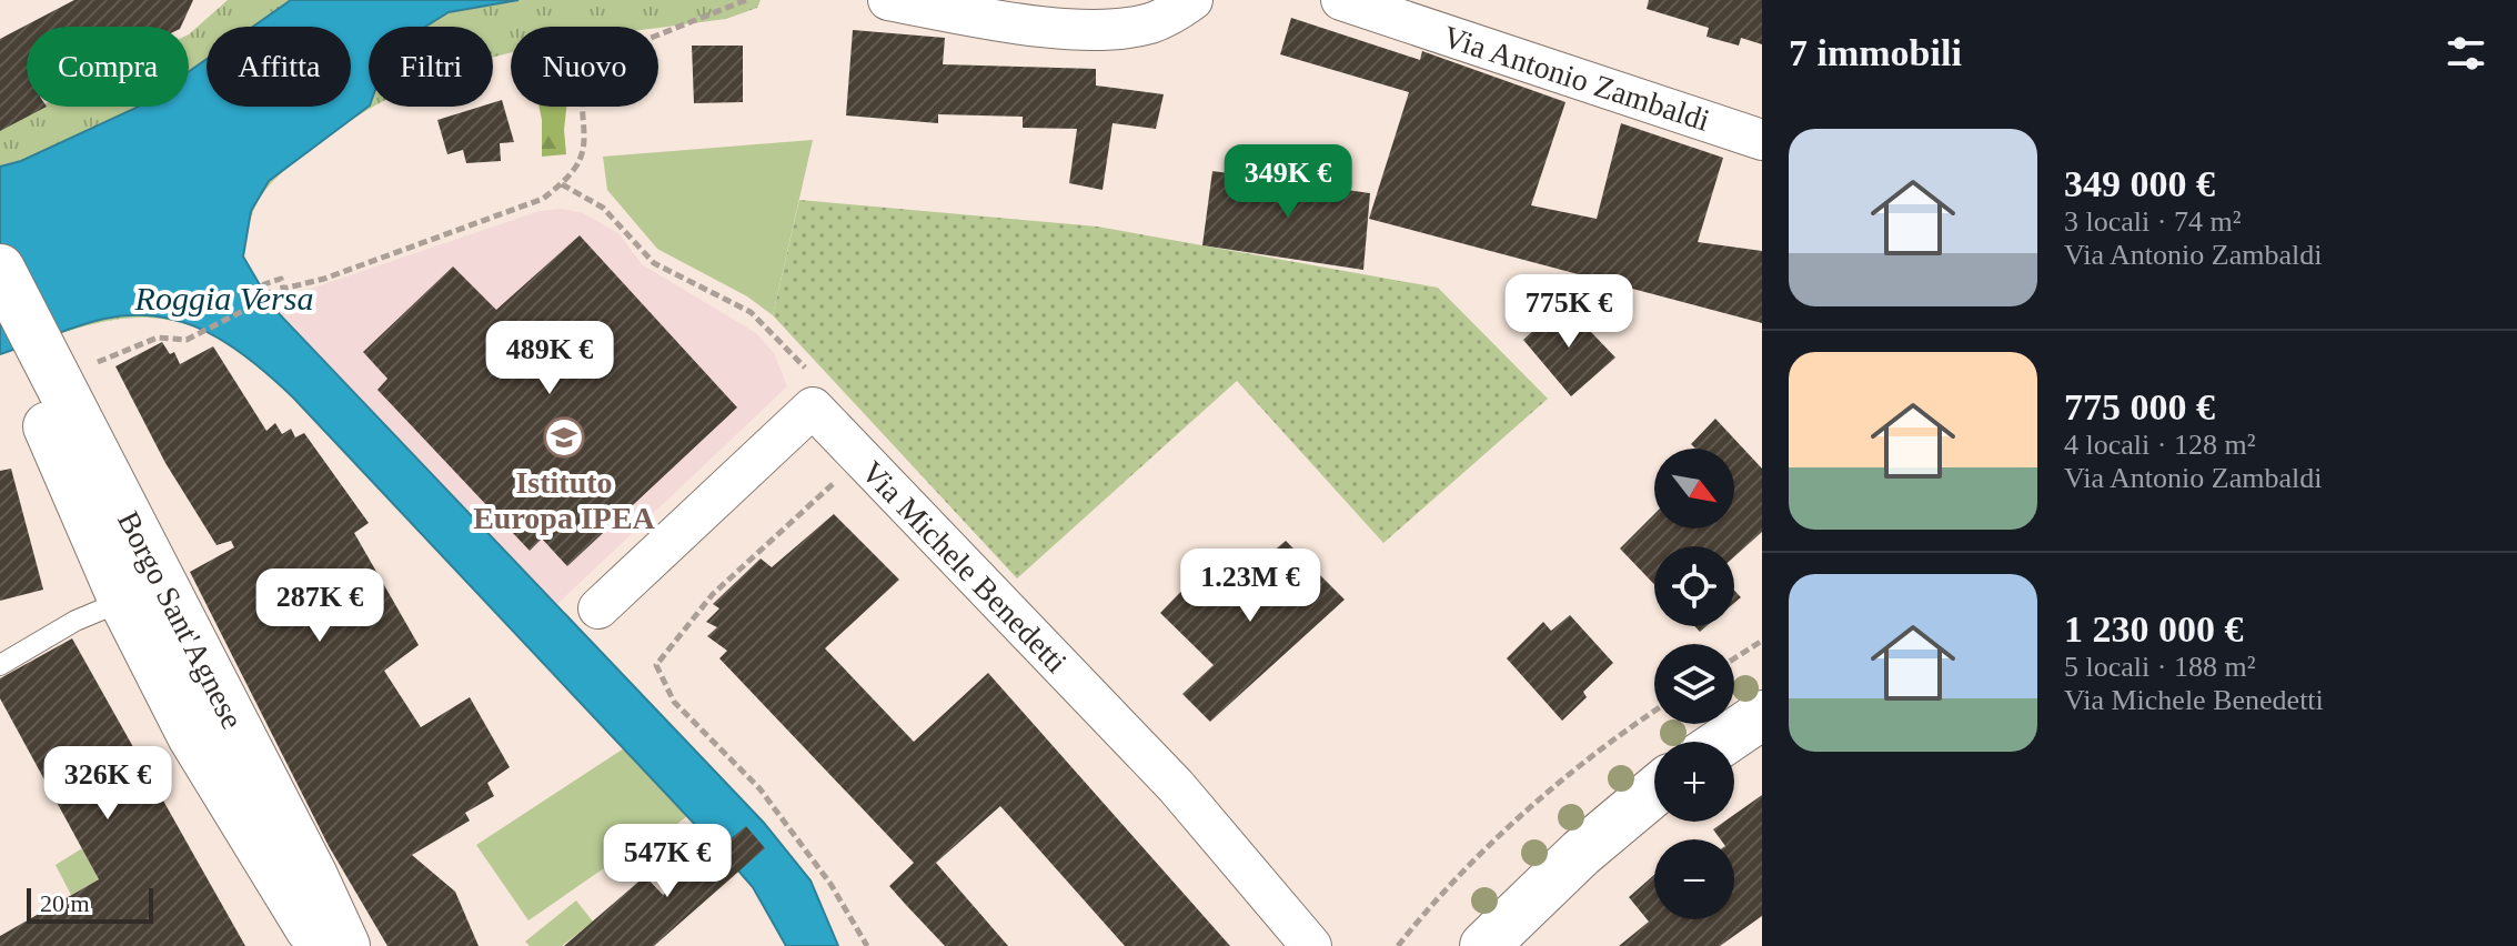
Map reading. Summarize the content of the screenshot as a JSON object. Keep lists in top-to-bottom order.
{
  "streets": {
    "main road": ["Borgo Sant'Agnese"],
    "street": ["Via Antonio Zambaldi", "Via Michele Benedetti"]
  },
  "water": ["Roggia Versa"],
  "places": {
    "school or university": ["Istituto Europa IPEA"]
  },
  "scale_bar": "20 m",
  "north": "bottom right",
  "page": {
    "heading": "7 immobili",
    "chip": [
      "Compra",
      "Affitta",
      "Filtri",
      "Nuovo"
    ],
    "list": [
      {
        "name": "349 000 €",
        "note": "3 locali · 74 m² · Via Antonio Zambaldi"
      },
      {
        "name": "775 000 €",
        "note": "4 locali · 128 m² · Via Antonio Zambaldi"
      },
      {
        "name": "1 230 000 €",
        "note": "5 locali · 188 m² · Via Michele Benedetti"
      }
    ],
    "price": [
      "349K €",
      "775K €",
      "489K €",
      "1.23M €",
      "287K €",
      "326K €",
      "547K €"
    ],
    "map_buttons": ["+", "−"],
    "scale": "20 m"
  }
}
